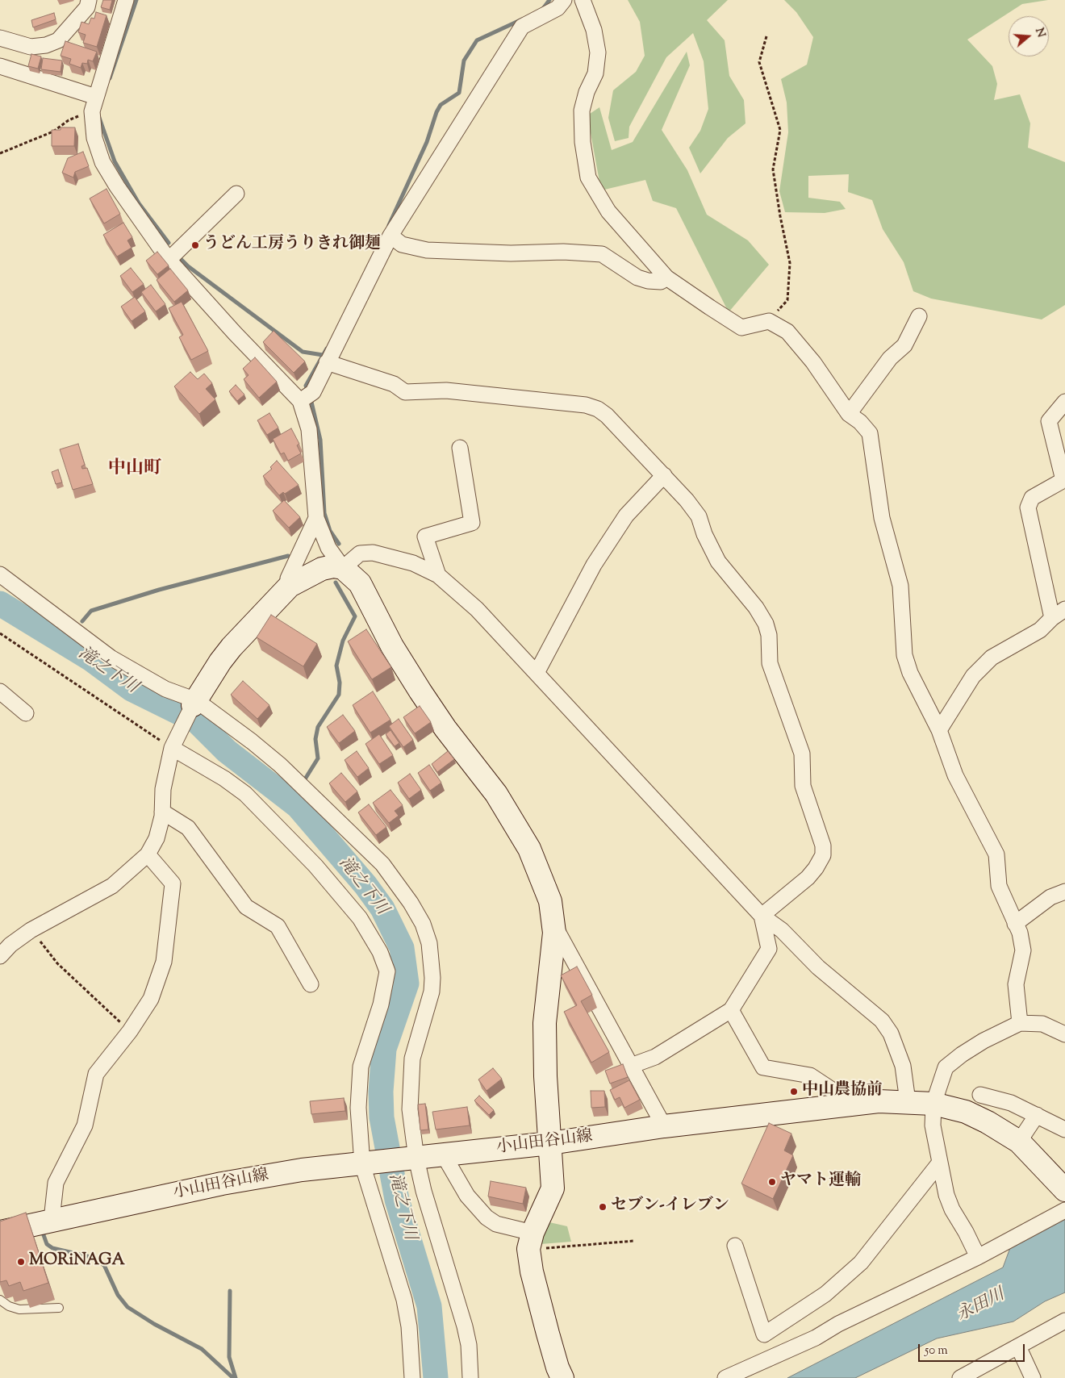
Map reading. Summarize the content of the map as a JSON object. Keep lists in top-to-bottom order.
{
  "streets": {
    "main road": ["小山田谷山線"]
  },
  "districts": ["中山町"],
  "water": ["滝之下川", "永田川"],
  "places": [
    "うどん工房うりきれ御麺",
    "中山農協前",
    "ヤマト運輸",
    "セブン-イレブン",
    "MORiNAGA"
  ],
  "scale_bar": "50 m",
  "north": "right"
}
